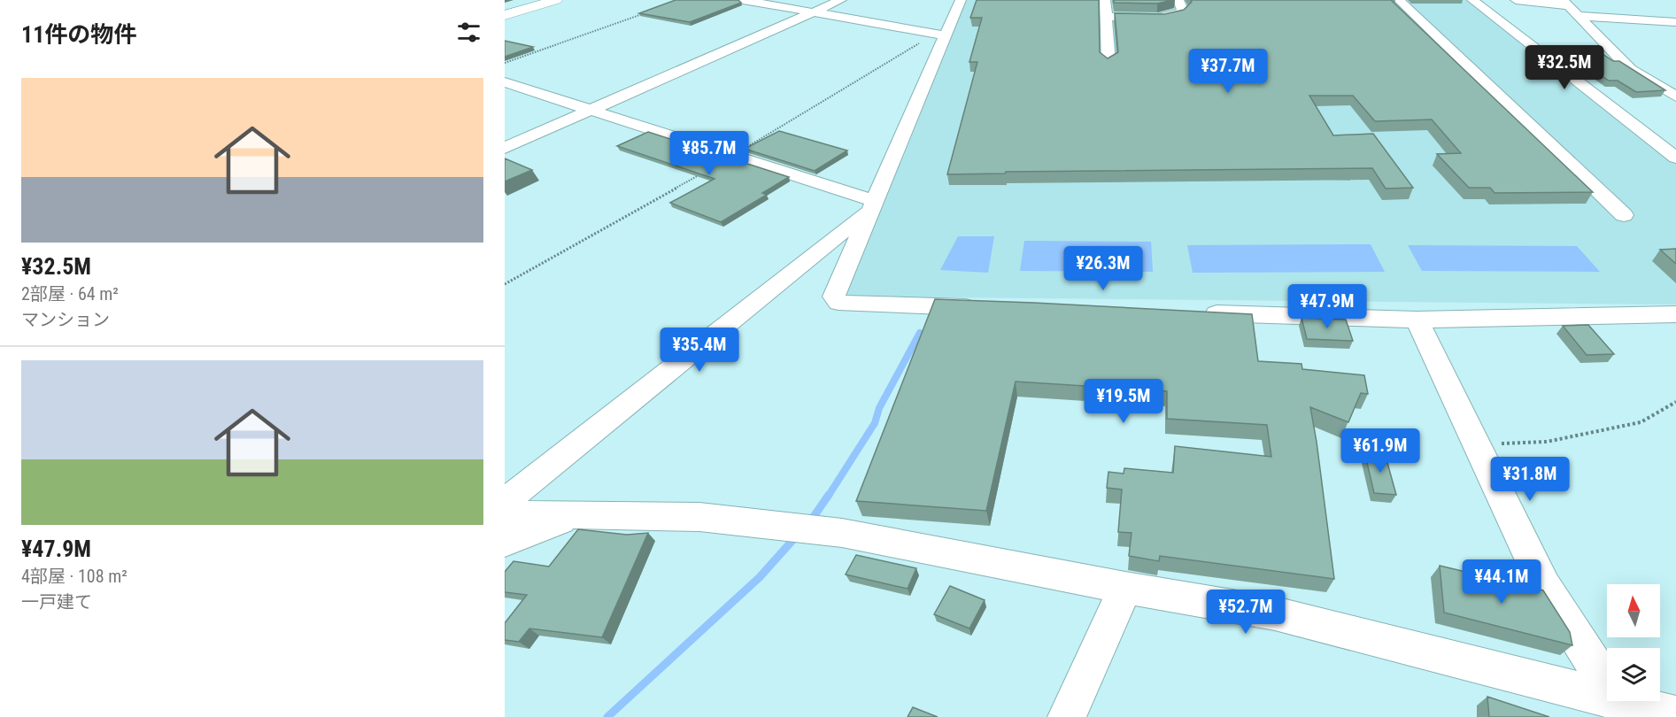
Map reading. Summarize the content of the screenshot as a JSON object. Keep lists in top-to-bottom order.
{
  "north": "top",
  "page": {
    "heading": "11件の物件",
    "price": [
      "¥32.5M",
      "¥37.7M",
      "¥85.7M",
      "¥26.3M",
      "¥47.9M",
      "¥35.4M",
      "¥19.5M",
      "¥61.9M",
      "¥31.8M",
      "¥44.1M",
      "¥52.7M"
    ],
    "list": [
      {
        "name": "¥32.5M",
        "note": "2部屋 · 64 m² · マンション"
      },
      {
        "name": "¥47.9M",
        "note": "4部屋 · 108 m² · 一戸建て"
      }
    ]
  }
}
